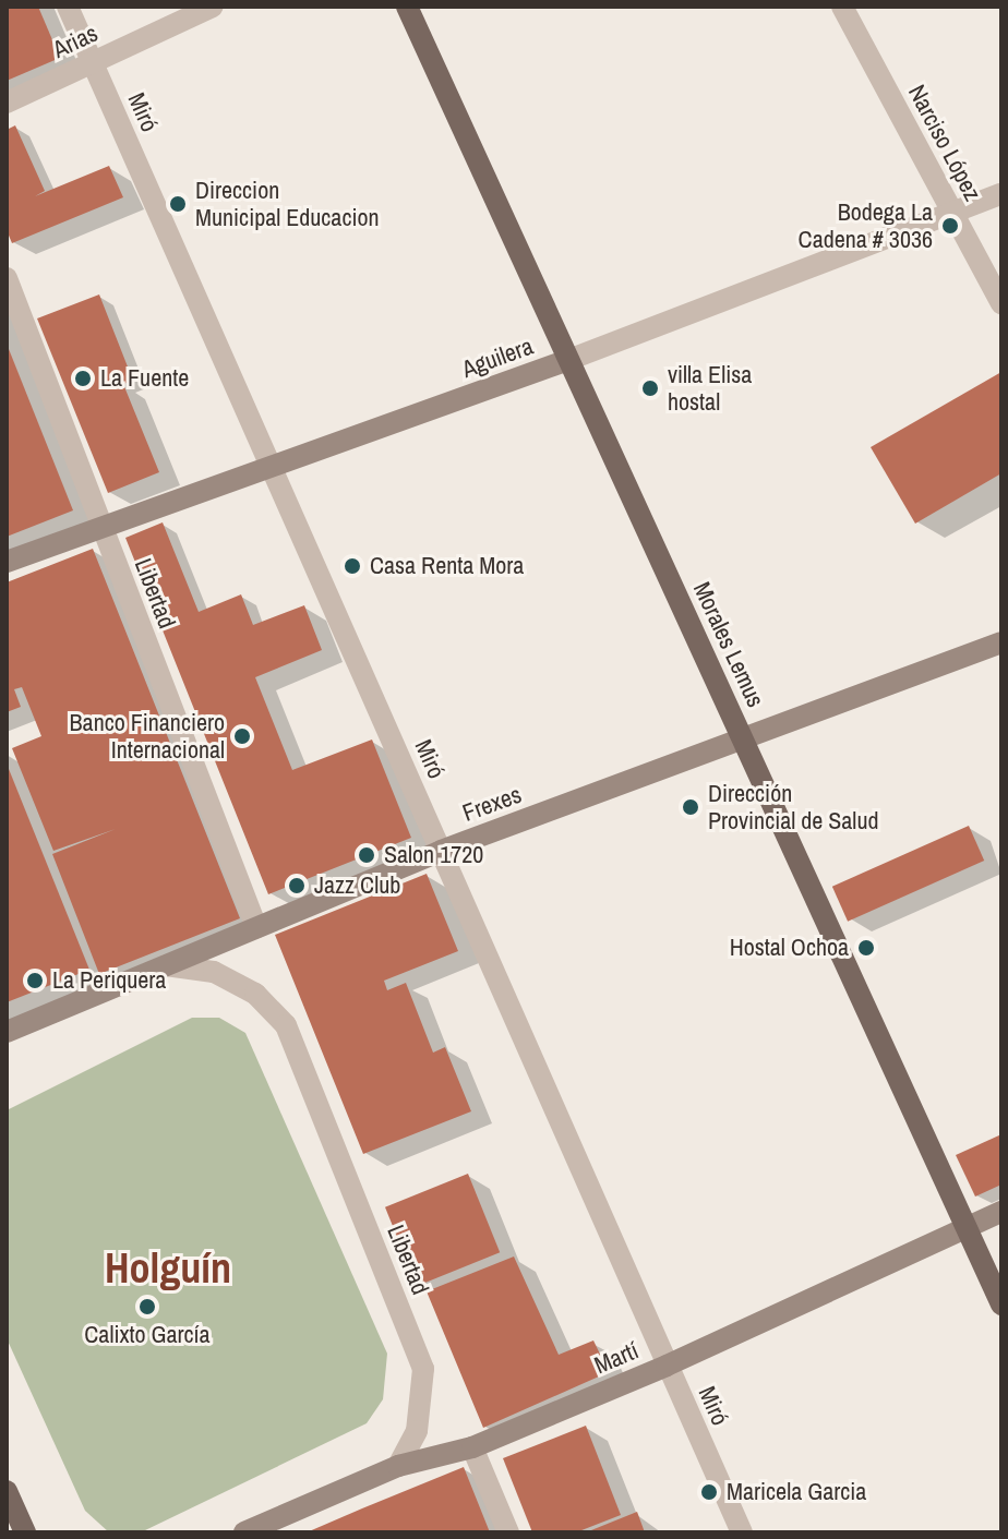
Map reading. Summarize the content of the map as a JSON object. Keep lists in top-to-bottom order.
{
  "streets": {
    "main road": [
      "Aguilera",
      "Morales Lemus",
      "Frexes",
      "Martí"
    ],
    "street": [
      "Arias",
      "Miró",
      "Narciso López",
      "Libertad"
    ]
  },
  "crossings": [
    ["Arias", "Miró"],
    ["Miró", "Aguilera"],
    ["Miró", "Frexes"],
    ["Miró", "Martí"],
    ["Narciso López", "Aguilera"],
    ["Aguilera", "Libertad"],
    ["Aguilera", "Morales Lemus"],
    ["Libertad", "Frexes"],
    ["Libertad", "Martí"],
    ["Morales Lemus", "Frexes"],
    ["Morales Lemus", "Martí"]
  ],
  "districts": ["Holguín"],
  "places": [
    "Direccion Municipal Educacion",
    "Bodega La Cadena # 3036",
    "La Fuente",
    "villa Elisa hostal",
    "Casa Renta Mora",
    "Banco Financiero Internacional",
    "Dirección Provincial de Salud",
    "Salon 1720",
    "Jazz Club",
    "Hostal Ochoa",
    "La Periquera",
    "Calixto García",
    "Maricela Garcia"
  ]
}
